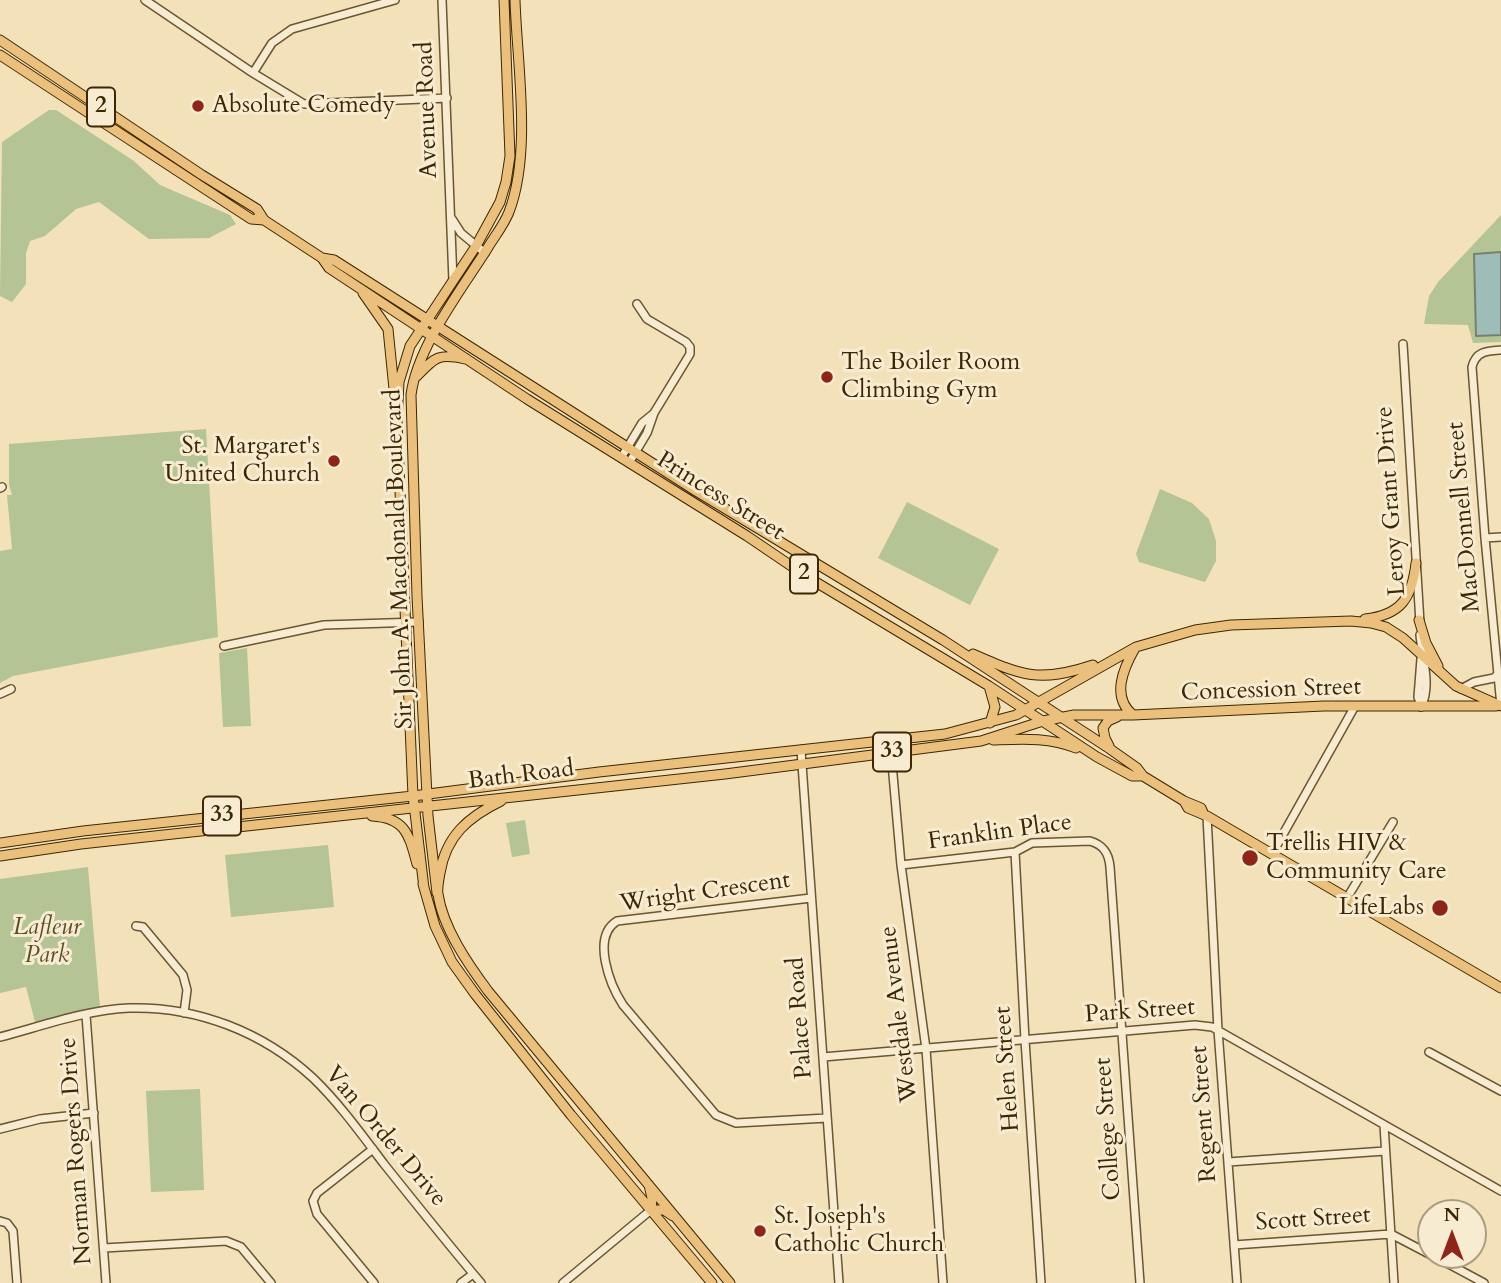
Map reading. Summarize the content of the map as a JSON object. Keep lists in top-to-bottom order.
{
  "streets": {
    "main road": [
      "2",
      "Princess Street",
      "Sir John A. Macdonald Boulevard",
      "Concession Street",
      "33",
      "Bath Road"
    ],
    "street": [
      "Avenue Road",
      "Leroy Grant Drive",
      "MacDonnell Street",
      "Franklin Place",
      "Wright Crescent",
      "Park Street",
      "Westdale Avenue",
      "Palace Road",
      "Helen Street",
      "Regent Street",
      "College Street",
      "Van Order Drive",
      "Norman Rogers Drive",
      "Scott Street"
    ]
  },
  "crossings": [
    ["Avenue Road", "Sir John A. Macdonald Boulevard"],
    ["Princess Street", "Sir John A. Macdonald Boulevard"],
    ["Princess Street", "Concession Street"],
    ["Princess Street", "Bath Road"],
    ["Princess Street", "Regent Street"],
    ["Leroy Grant Drive", "Concession Street"],
    ["MacDonnell Street", "Concession Street"],
    ["Sir John A. Macdonald Boulevard", "Bath Road"],
    ["Concession Street", "Bath Road"],
    ["Bath Road", "Westdale Avenue"],
    ["Bath Road", "Palace Road"],
    ["Franklin Place", "Westdale Avenue"],
    ["Franklin Place", "Helen Street"],
    ["Franklin Place", "College Street"],
    ["Wright Crescent", "Palace Road"],
    ["Park Street", "Westdale Avenue"],
    ["Park Street", "Palace Road"],
    ["Park Street", "Helen Street"],
    ["Park Street", "Regent Street"],
    ["Park Street", "College Street"],
    ["Regent Street", "Scott Street"],
    ["Van Order Drive", "Norman Rogers Drive"]
  ],
  "parks": ["Lafleur Park"],
  "places": [
    "Absolute Comedy",
    "The Boiler Room Climbing Gym",
    "St. Margaret's United Church",
    "Trellis HIV & Community Care",
    "LifeLabs",
    "St. Joseph's Catholic Church"
  ],
  "north": "top"
}
